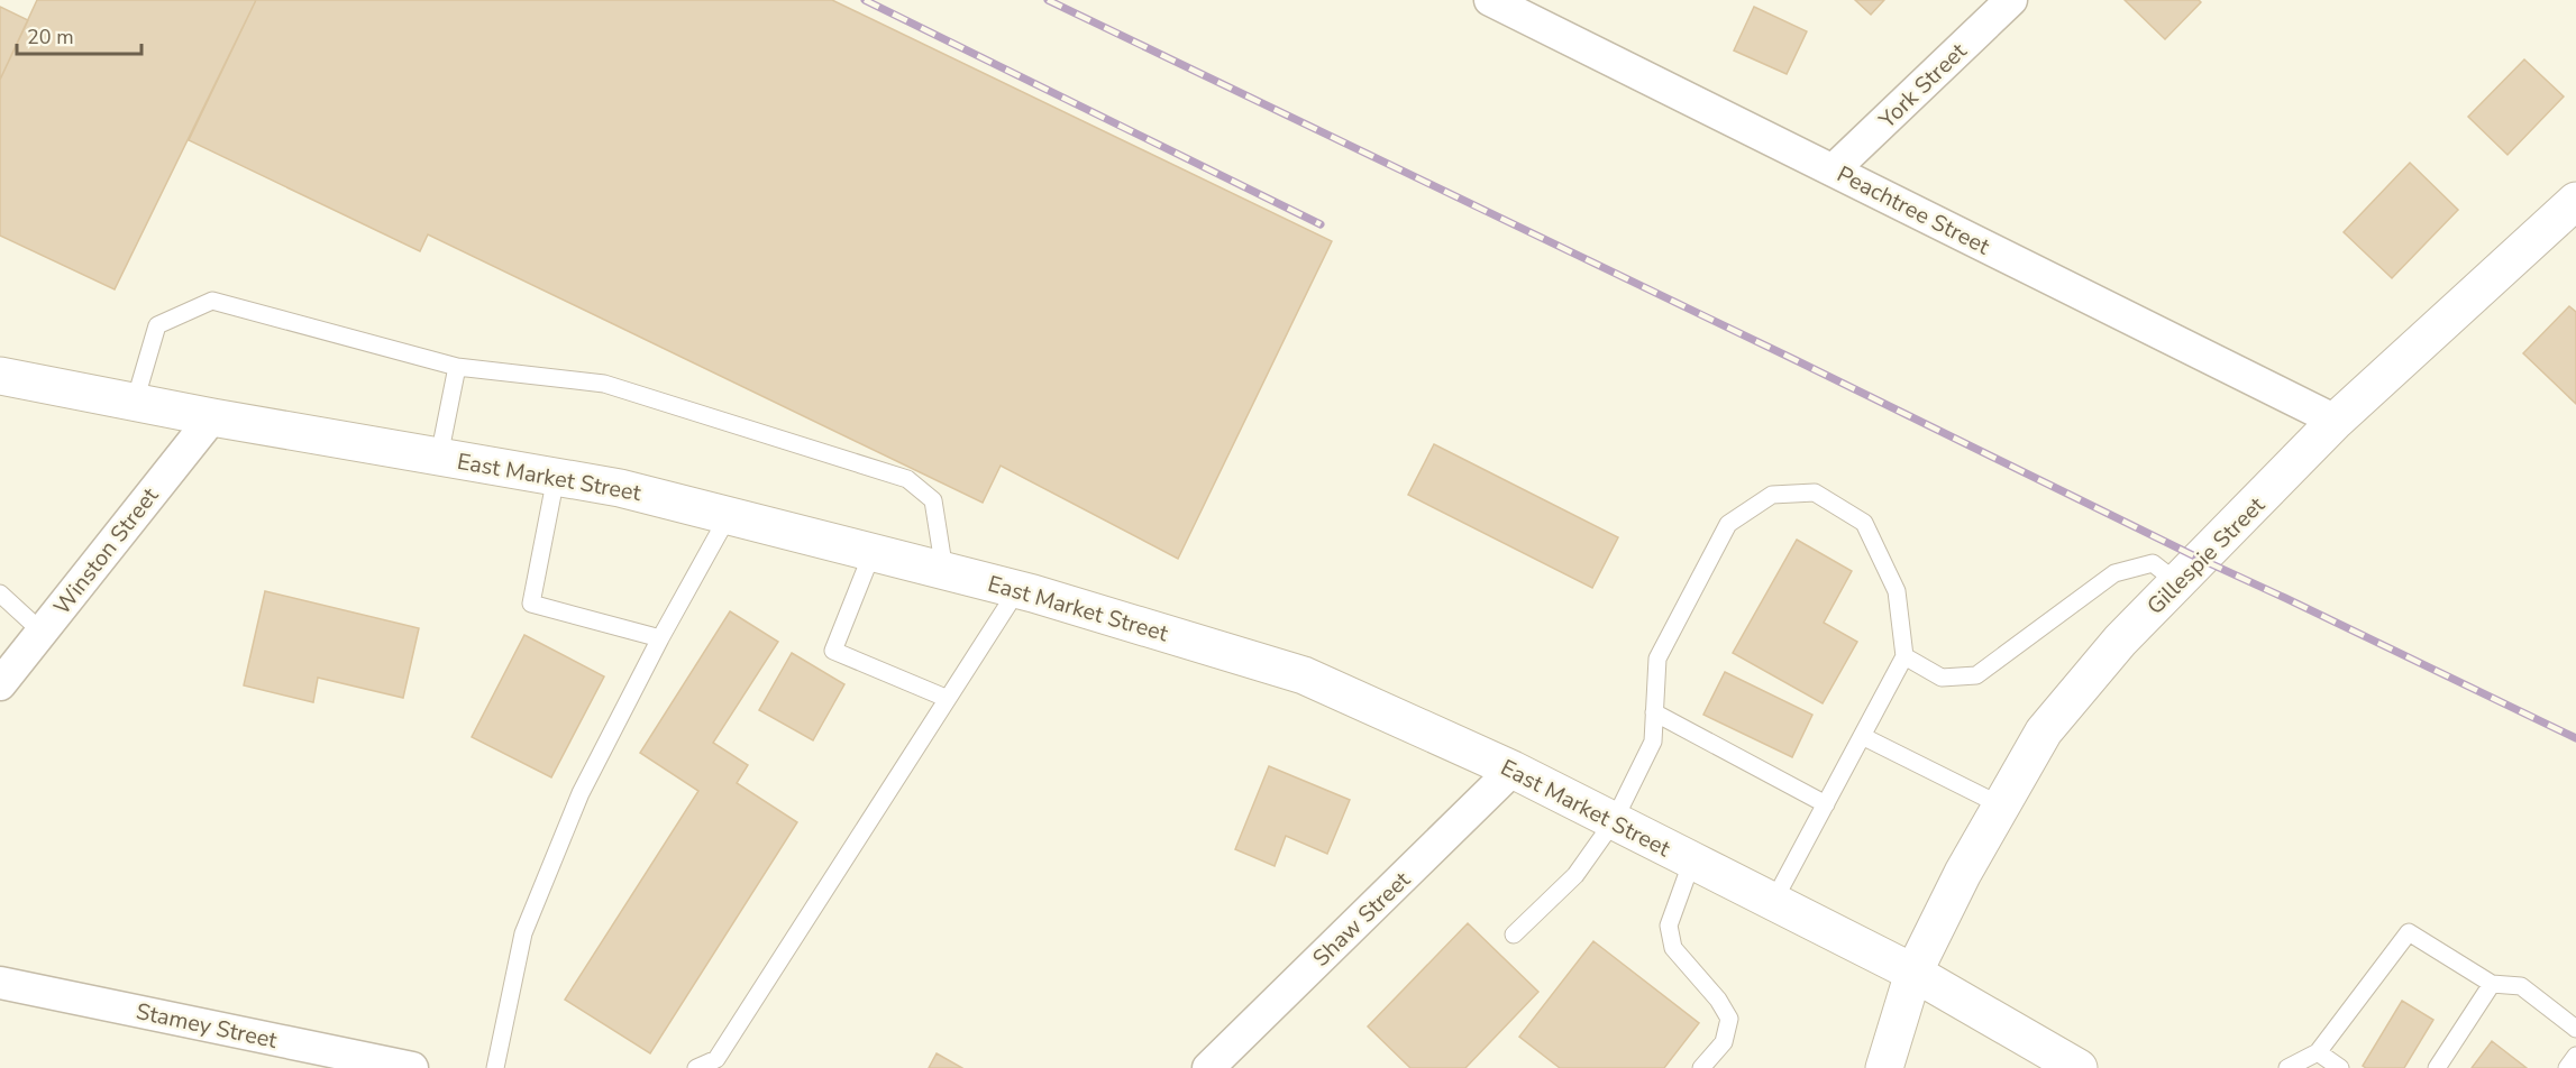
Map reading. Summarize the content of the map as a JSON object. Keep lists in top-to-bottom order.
{
  "streets": {
    "main road": ["East Market Street", "Gillespie Street"],
    "street": [
      "York Street",
      "Peachtree Street",
      "Winston Street",
      "Shaw Street",
      "Stamey Street"
    ]
  },
  "crossings": [
    ["York Street", "Peachtree Street"],
    ["Peachtree Street", "Gillespie Street"],
    ["East Market Street", "Winston Street"],
    ["East Market Street", "Gillespie Street"],
    ["East Market Street", "Shaw Street"]
  ],
  "scale_bar": "20 m"
}
